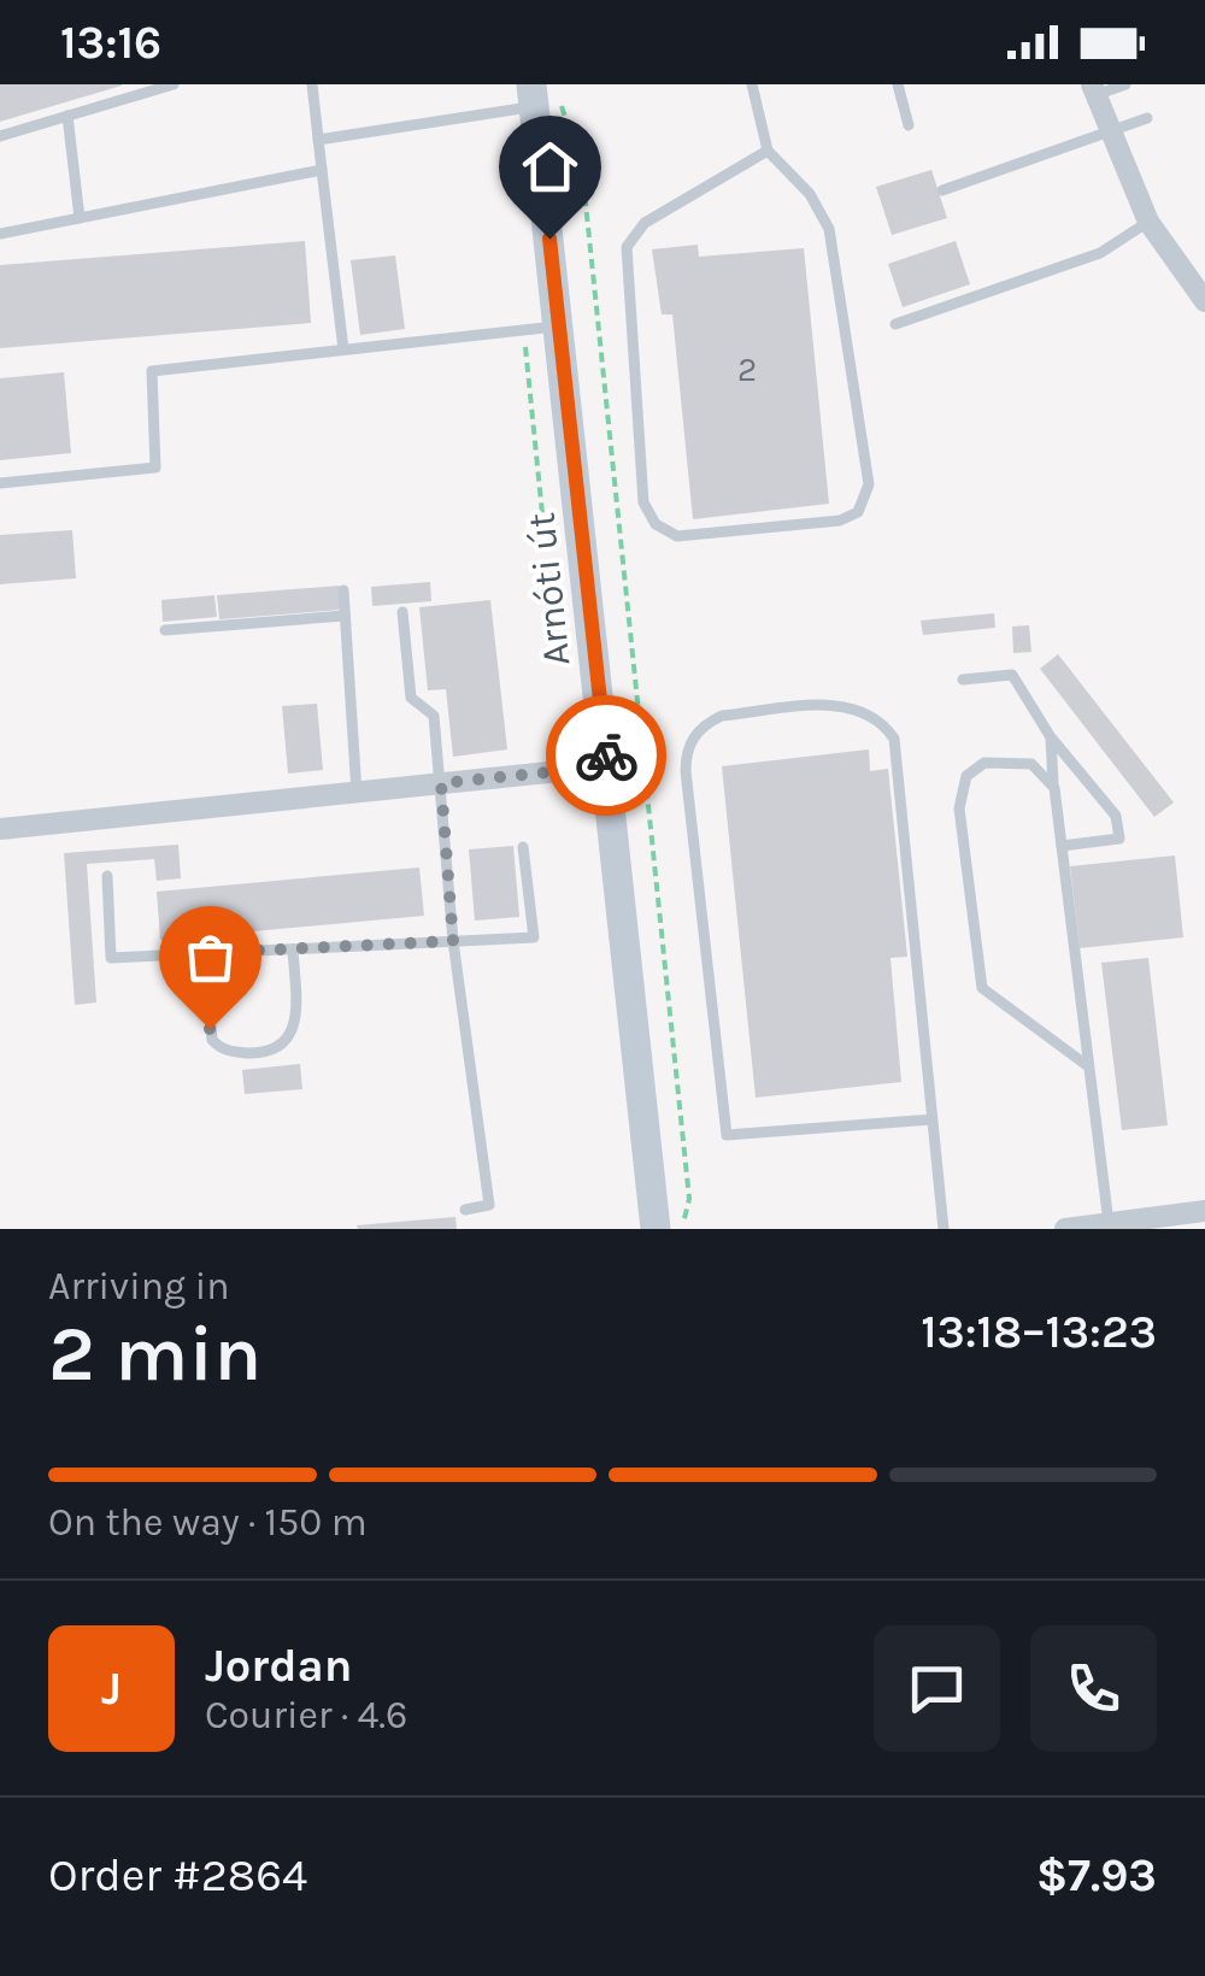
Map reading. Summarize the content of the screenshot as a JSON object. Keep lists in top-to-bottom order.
{
  "streets": {
    "main road": ["Arnóti út"]
  },
  "house_numbers": ["2"],
  "page": {
    "status": "13:16",
    "heading": ["2 min", "Arriving in", "13:18–13:23"],
    "panel": [
      "Jordan",
      "Courier · 4.6",
      "Order #2864",
      "$7.93"
    ],
    "bar": "On the way · 150 m",
    "round": "J"
  }
}
